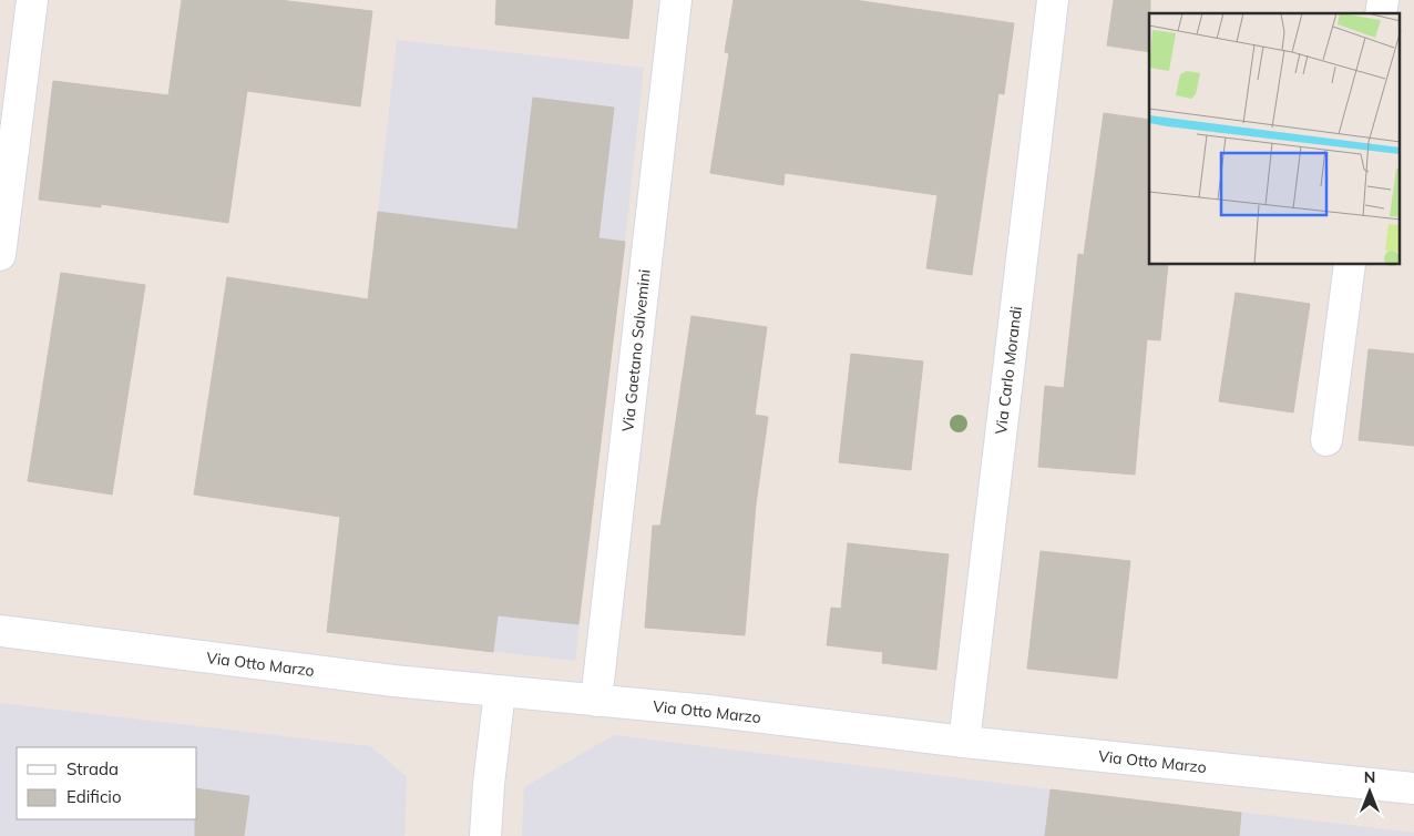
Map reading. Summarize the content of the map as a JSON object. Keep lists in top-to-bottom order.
{
  "streets": {
    "street": ["Via Gaetano Salvemini", "Via Carlo Morandi", "Via Otto Marzo"]
  },
  "crossings": [
    ["Via Gaetano Salvemini", "Via Otto Marzo"],
    ["Via Carlo Morandi", "Via Otto Marzo"]
  ],
  "legend": ["Strada", "Edificio"],
  "north": "top"
}
